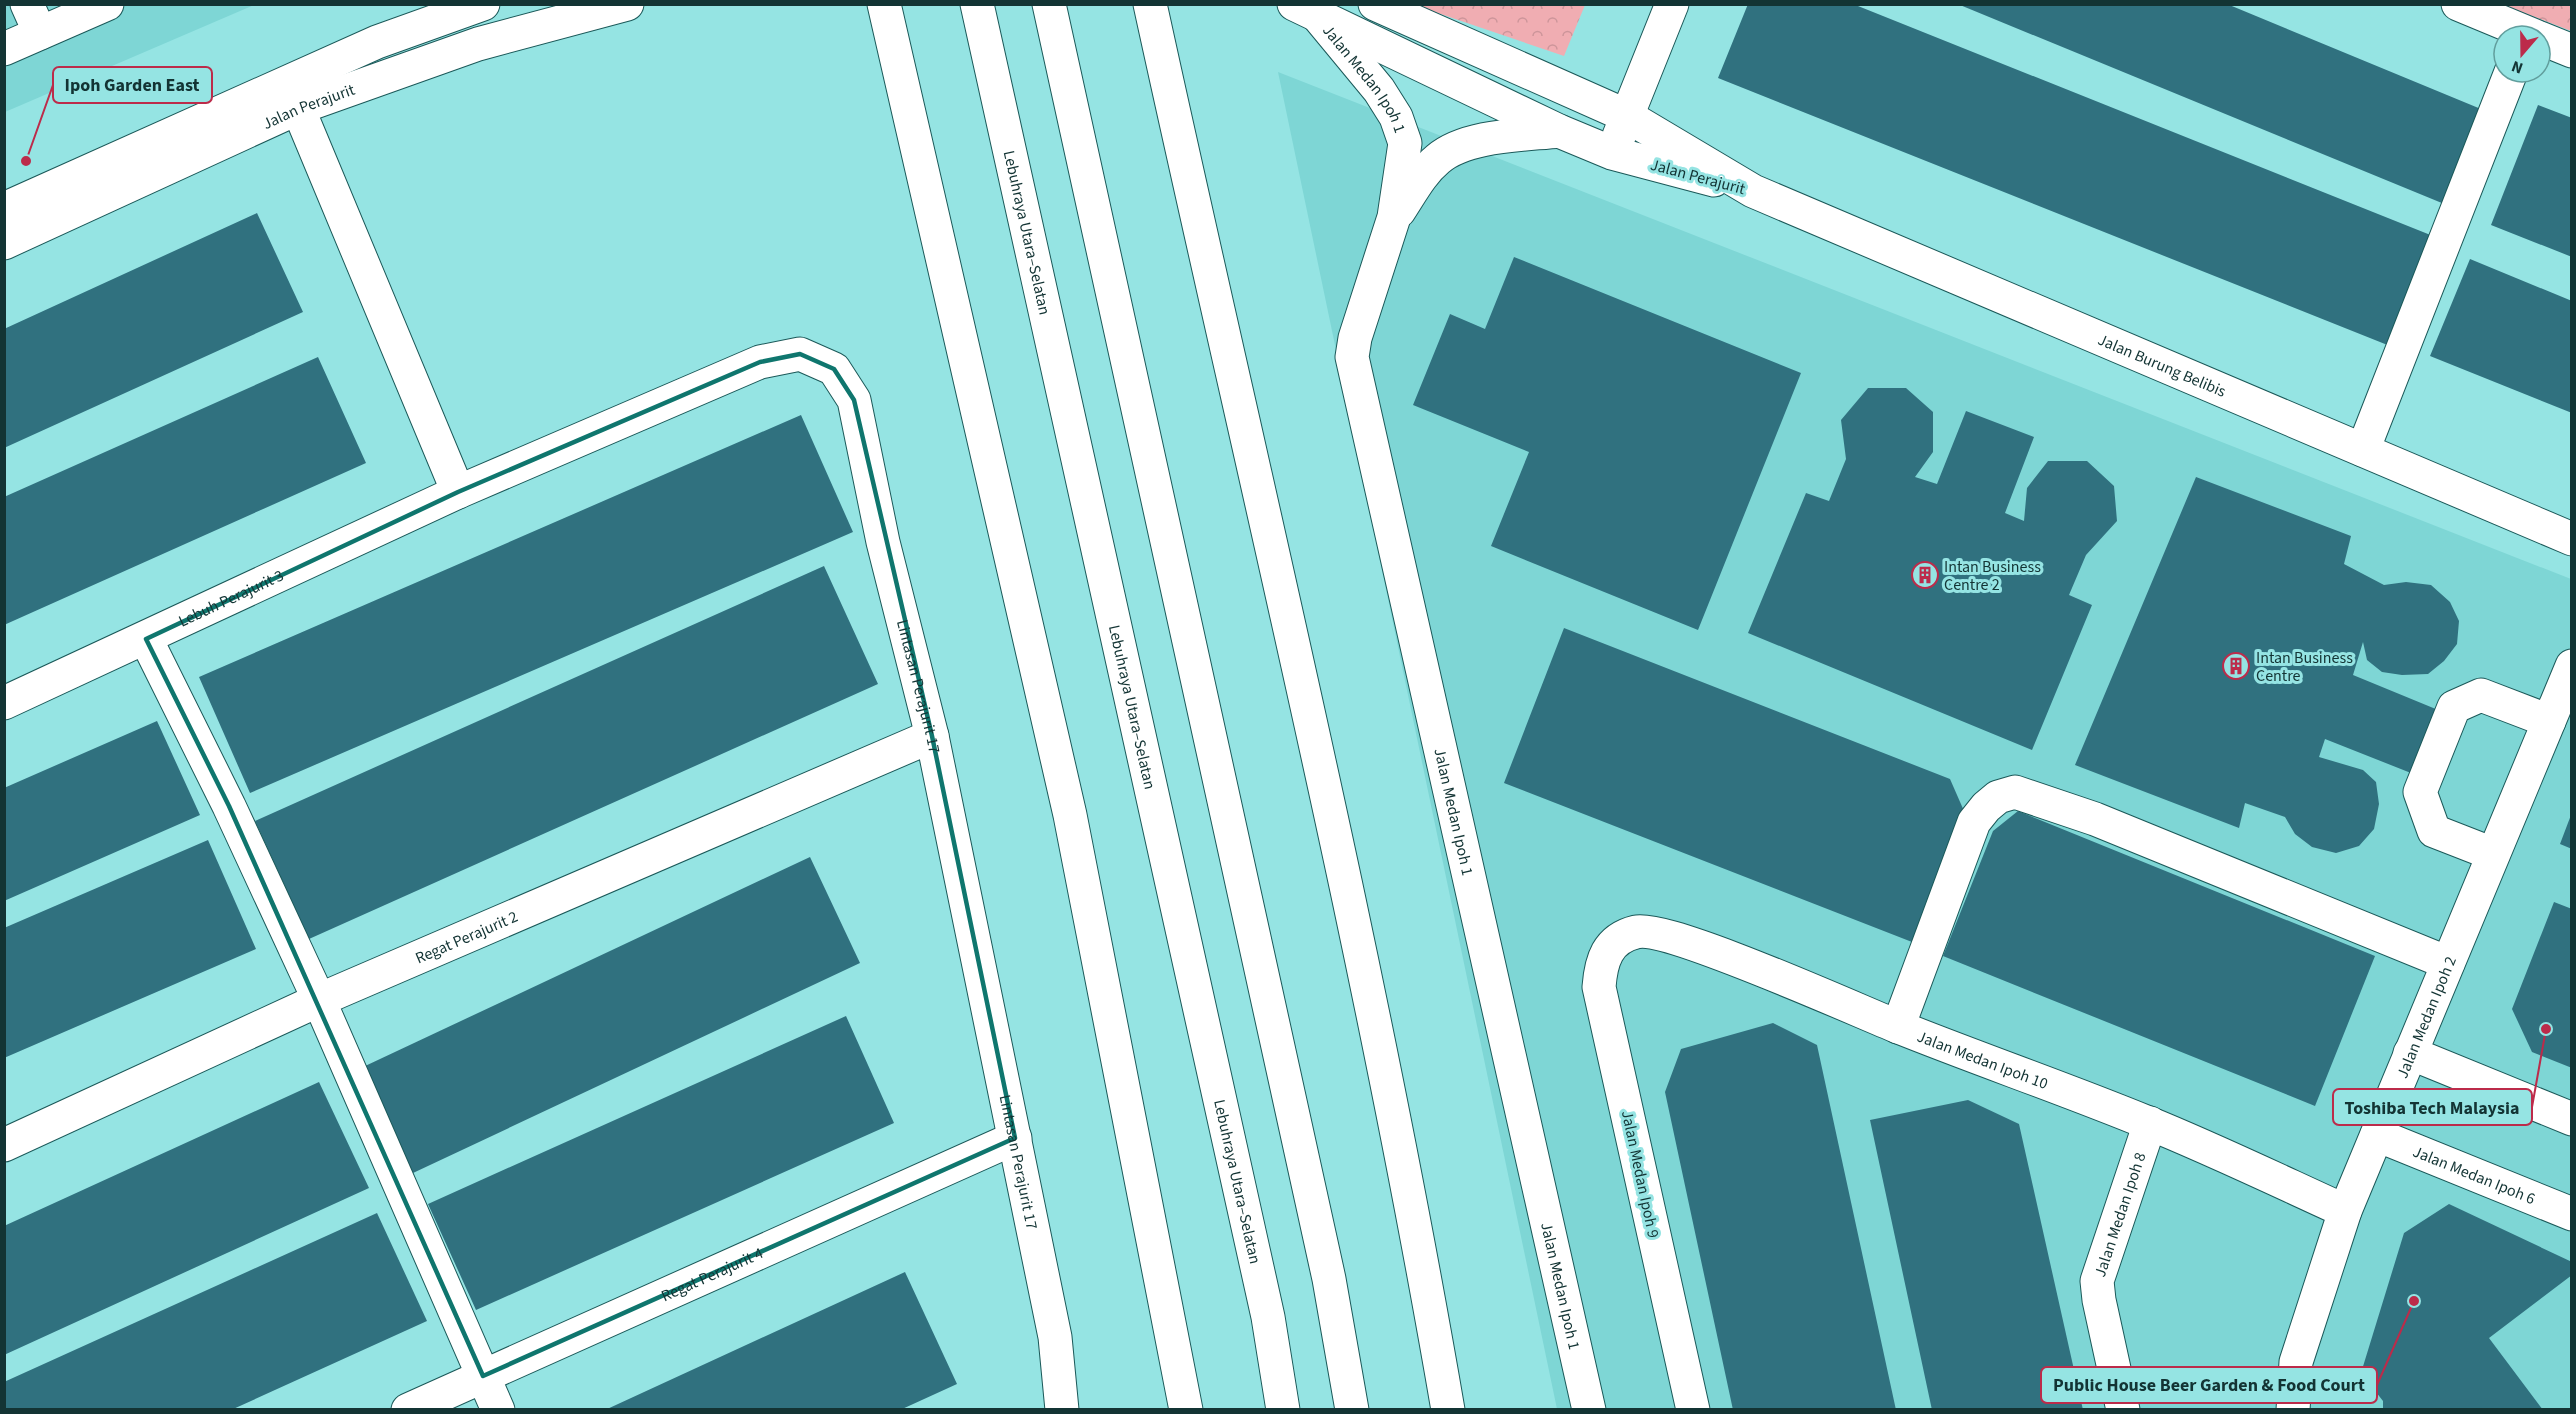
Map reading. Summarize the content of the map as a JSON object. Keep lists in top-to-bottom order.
{
  "streets": {
    "main road": [
      "Jalan Medan Ipoh 1",
      "Jalan Perajurit",
      "Lebuhraya Utara–Selatan",
      "Jalan Burung Belibis",
      "Lebuh Perajurit 3",
      "Lintasan Perajurit 17",
      "Regat Perajurit 2",
      "Jalan Medan Ipoh 2",
      "Jalan Medan Ipoh 10",
      "Jalan Medan Ipoh 9",
      "Jalan Medan Ipoh 6",
      "Jalan Medan Ipoh 8",
      "Regat Perajurit 4"
    ]
  },
  "crossings": [
    ["Jalan Medan Ipoh 1", "Jalan Perajurit"],
    ["Jalan Perajurit", "Jalan Burung Belibis"],
    ["Lebuh Perajurit 3", "Lintasan Perajurit 17"],
    ["Lintasan Perajurit 17", "Regat Perajurit 2"],
    ["Lintasan Perajurit 17", "Regat Perajurit 4"],
    ["Jalan Medan Ipoh 2", "Jalan Medan Ipoh 10"],
    ["Jalan Medan Ipoh 2", "Jalan Medan Ipoh 6"],
    ["Jalan Medan Ipoh 10", "Jalan Medan Ipoh 9"],
    ["Jalan Medan Ipoh 10", "Jalan Medan Ipoh 8"]
  ],
  "places": {
    "other": ["Ipoh Garden East", "Toshiba Tech Malaysia", "Public House Beer Garden & Food Court"],
    "building": ["Intan Business Centre 2", "Intan Business Centre"]
  },
  "north": "bottom"
}
